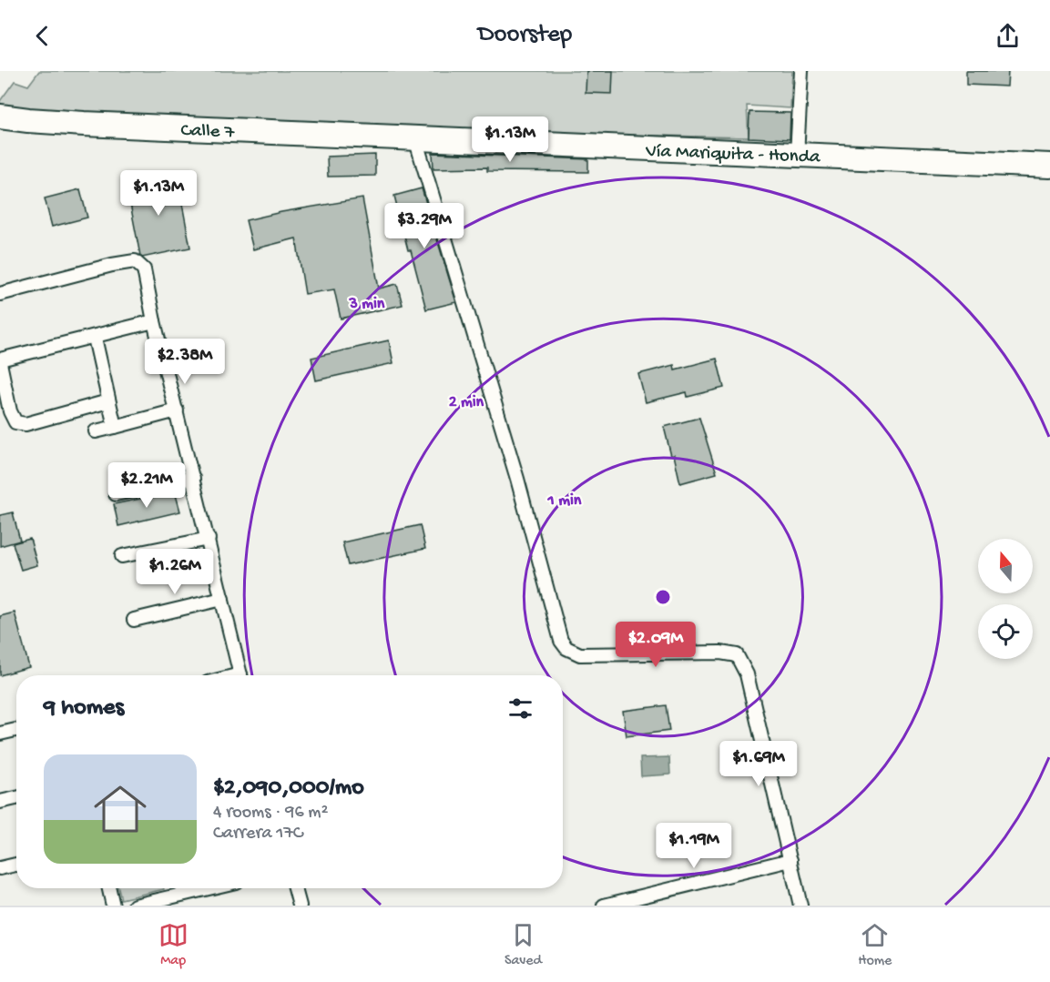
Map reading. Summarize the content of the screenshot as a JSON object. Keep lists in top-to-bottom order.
{
  "streets": {
    "highway": ["Calle 7", "Vía Mariquita - Honda"]
  },
  "crossings": [
    ["Calle 7", "Vía Mariquita - Honda"]
  ],
  "north": "top",
  "page": {
    "header": "Doorstep",
    "price": [
      "$1.13M",
      "$1.13M",
      "$3.29M",
      "$2.38M",
      "$2.21M",
      "$1.26M",
      "$2.09M",
      "$1.69M",
      "$1.19M"
    ],
    "heading": "9 homes",
    "list": [
      {
        "name": "$2,090,000/mo",
        "note": "4 rooms · 96 m² · Carrera 17C"
      }
    ],
    "tabs": ["Map", "Saved", "Home"]
  },
  "rings": ["3 min", "2 min", "1 min"]
}
